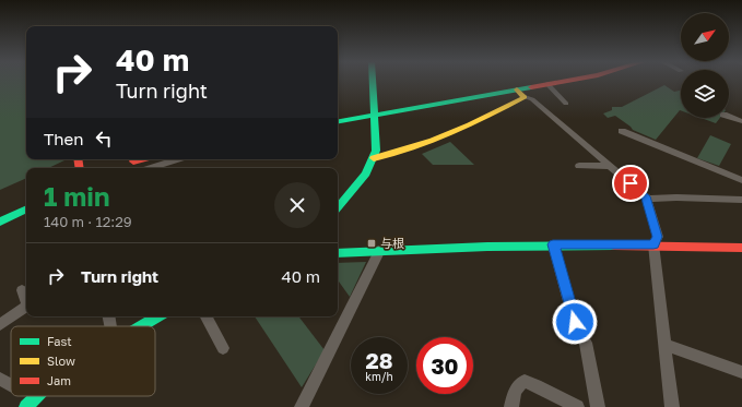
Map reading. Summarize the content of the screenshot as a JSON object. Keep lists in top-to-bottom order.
{
  "places": {
    "transit": ["与根"]
  },
  "legend": ["Fast", "Slow", "Jam"],
  "north": "top right",
  "page": {
    "turn": ["40 m", "Turn right"],
    "then": "Then",
    "heading": ["1 min", "140 m · 12:29"],
    "list": [
      {
        "name": "Turn right",
        "value": "40 m"
      }
    ],
    "speed": "28 km/h",
    "limit": "30"
  }
}
